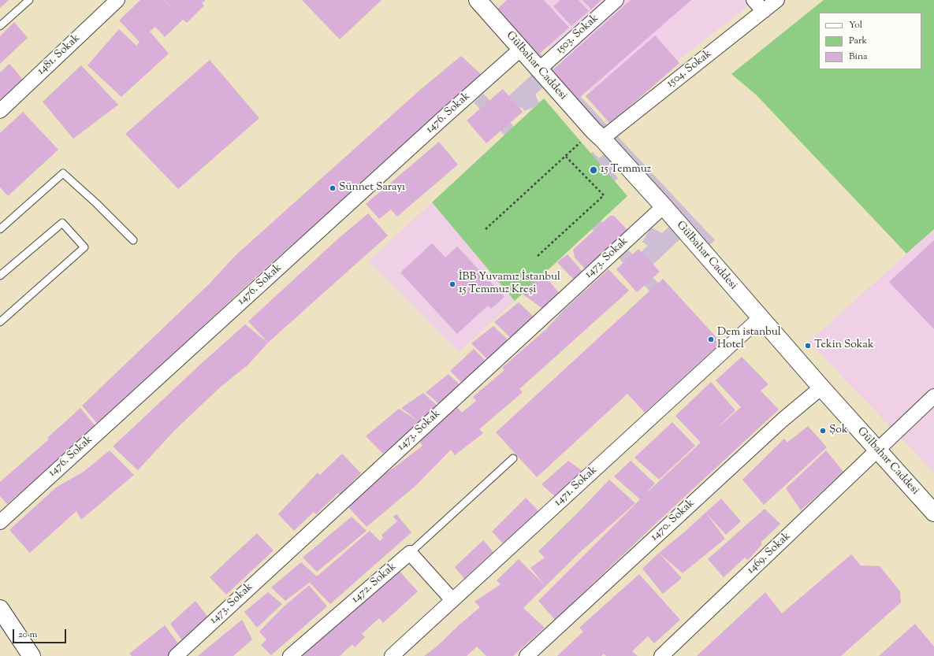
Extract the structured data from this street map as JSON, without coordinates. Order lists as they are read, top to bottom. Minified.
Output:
{"streets":{"main road":["Gülbahar Caddesi"],"street":["1503. Sokak","1481. Sokak","1504. Sokak","1476. Sokak","1473. Sokak","1471. Sokak","1470. Sokak","1469. Sokak","1472. Sokak"]},"crossings":[["1503. Sokak","Gülbahar Caddesi"],["Gülbahar Caddesi","1504. Sokak"],["Gülbahar Caddesi","1476. Sokak"],["Gülbahar Caddesi","1473. Sokak"],["Gülbahar Caddesi","1471. Sokak"],["Gülbahar Caddesi","1470. Sokak"],["Gülbahar Caddesi","1469. Sokak"]],"places":["15 Temmuz","Sünnet Sarayı","İBB Yuvamız İstanbul 15 Temmuz Kreşi","Dem istanbul Hotel","Tekin Sokak","Şok"],"legend":["Yol","Park","Bina"],"scale_bar":"20 m"}
